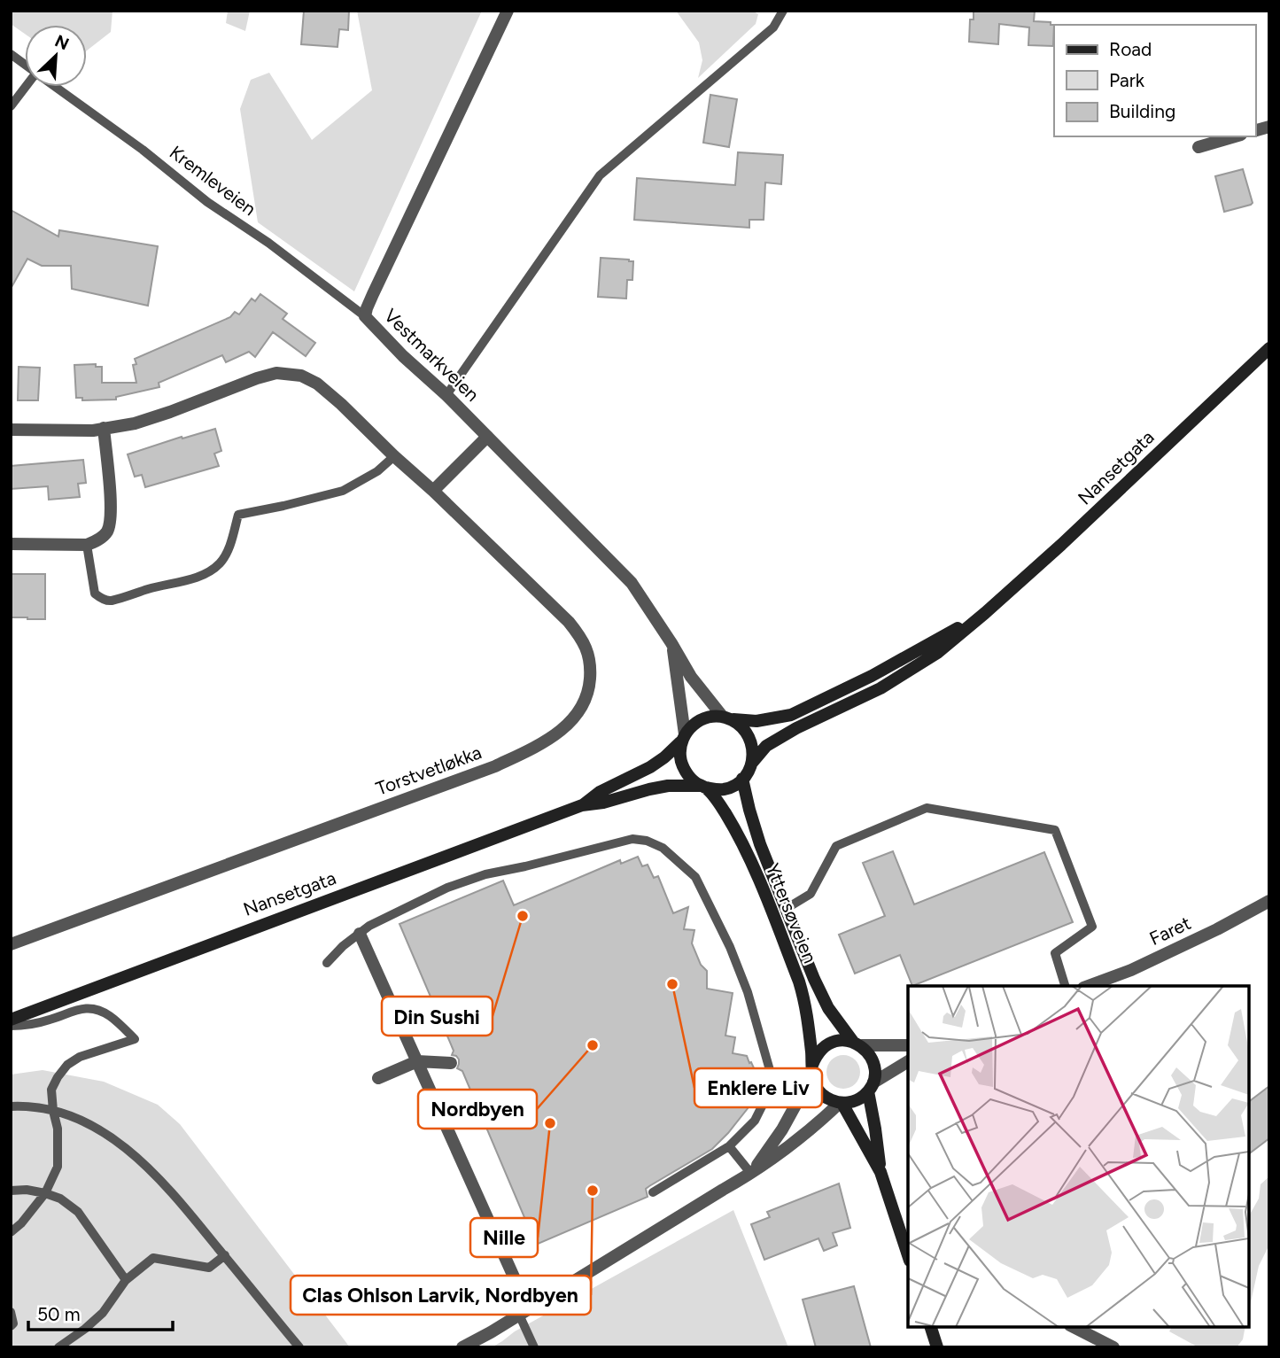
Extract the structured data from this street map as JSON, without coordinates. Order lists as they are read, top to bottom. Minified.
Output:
{"streets":{"main road":["Nansetgata","Yttersøveien"],"street":["Vestmarkveien","Torstvetløkka","Faret"],"lane":["Kremleveien"]},"crossings":[["Kremleveien","Vestmarkveien"],["Vestmarkveien","Nansetgata"],["Vestmarkveien","Yttersøveien"],["Nansetgata","Yttersøveien"]],"places":["Din Sushi","Enklere Liv","Nordbyen","Nille","Clas Ohlson Larvik, Nordbyen"],"legend":["Road","Park","Building"],"scale_bar":"50 m","north":"top right"}
